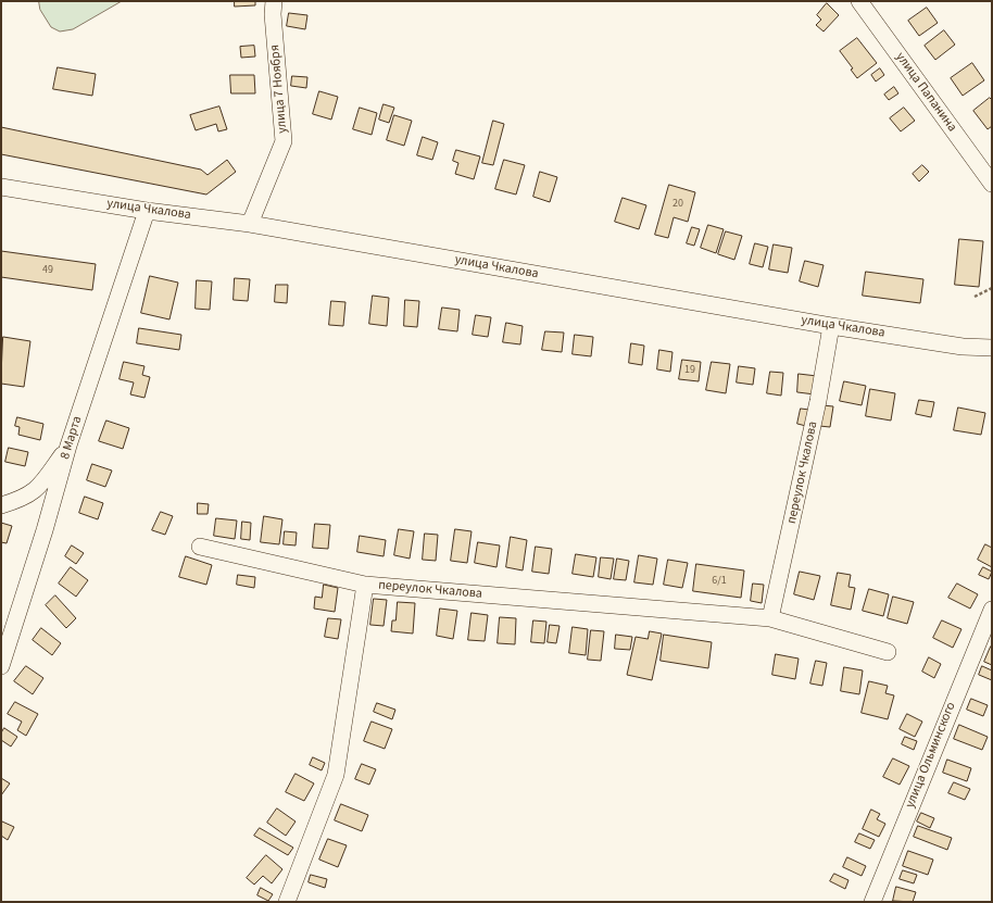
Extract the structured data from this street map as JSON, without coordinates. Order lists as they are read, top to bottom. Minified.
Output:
{"streets":{"street":["улица 7 Ноября","улица Папанина","улица Чкалова","8 Марта","переулок Чкалова","улица Ольминского"]},"crossings":[["улица 7 Ноября","улица Чкалова"],["улица Чкалова","8 Марта"],["улица Чкалова","переулок Чкалова"]],"house_numbers":["20","49","19","6/1"]}
